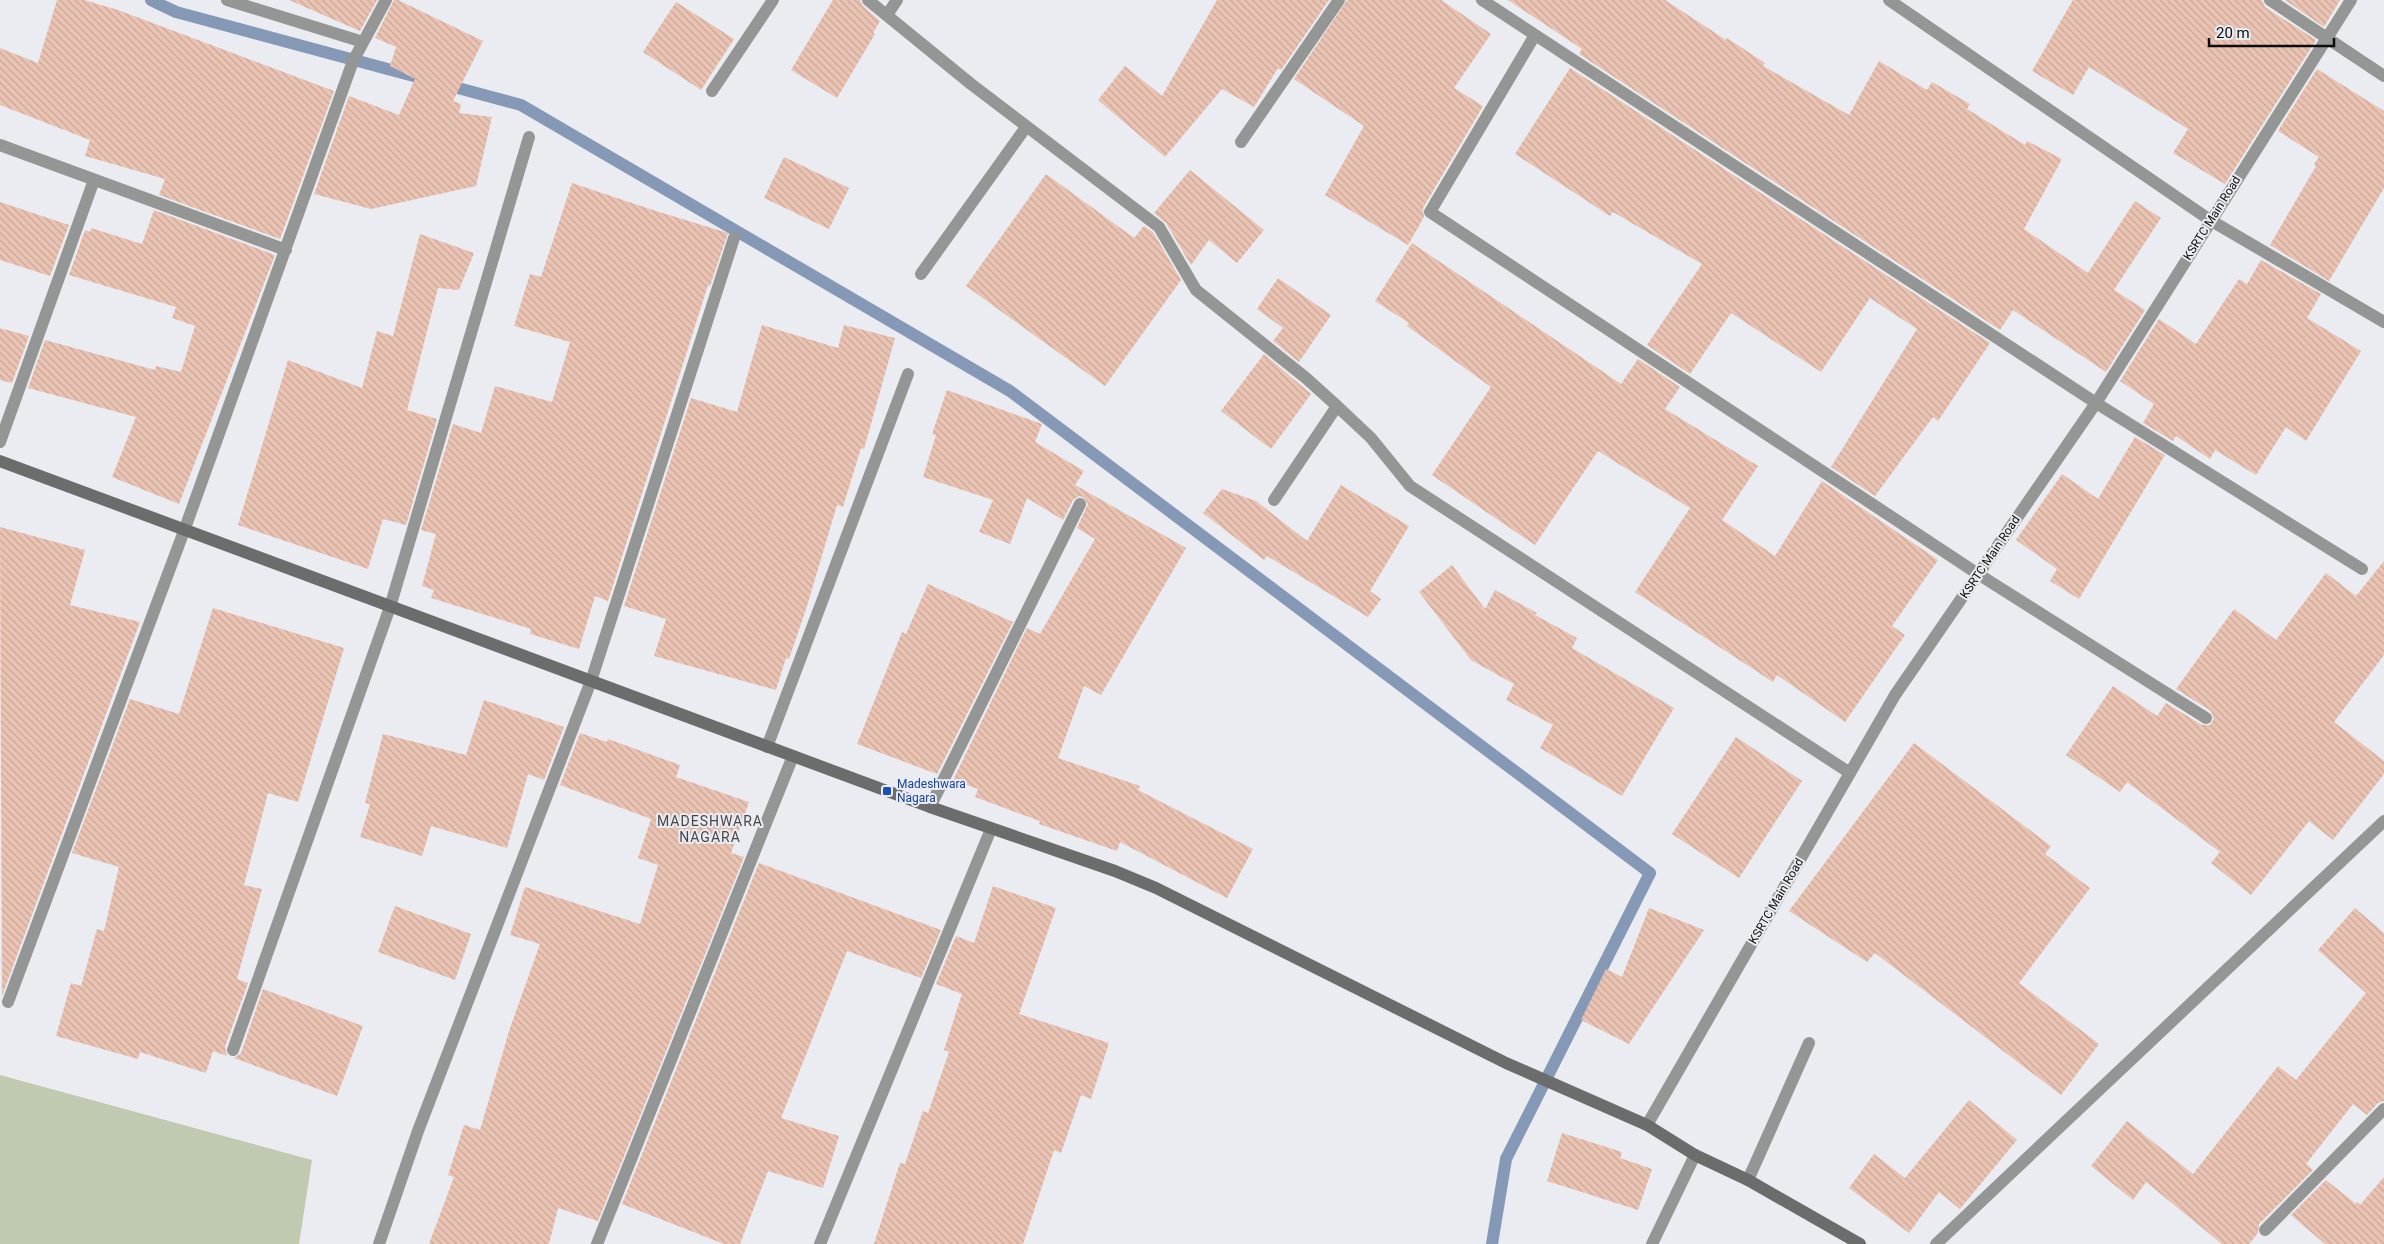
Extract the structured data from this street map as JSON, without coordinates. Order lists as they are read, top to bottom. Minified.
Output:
{"streets":{"street":["KSRTC Main Road"]},"districts":["MADESHWARA NAGARA"],"places":{"transit":["Madeshwara Nagara"]},"scale_bar":"20 m"}
